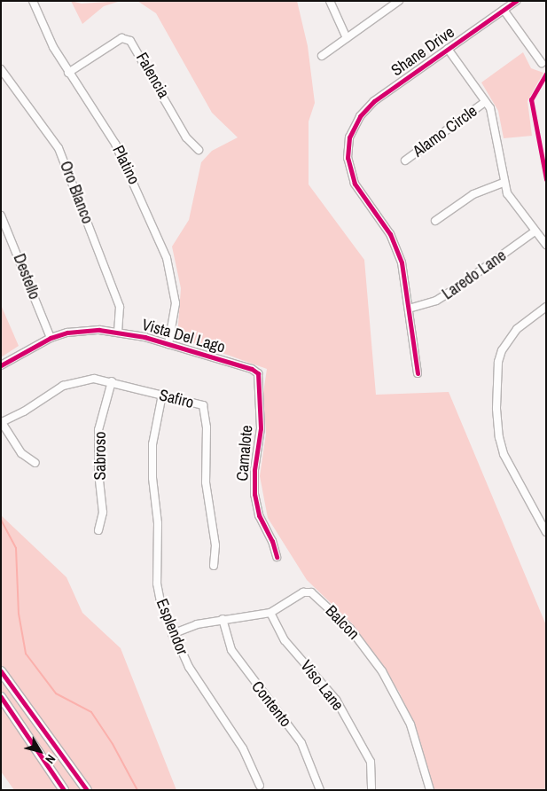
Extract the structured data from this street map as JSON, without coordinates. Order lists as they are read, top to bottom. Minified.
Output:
{"streets":{"street":["Shane Drive","Falencia","Alamo Circle","Platino","Oro Blanco","Laredo Lane","Destello","Vista Del Lago","Safiro","Camalote","Sabroso","Balcon","Esplendor","Viso Lane","Contento"]},"crossings":[["Shane Drive","Laredo Lane"],["Falencia","Platino"],["Platino","Vista Del Lago"],["Oro Blanco","Vista Del Lago"],["Destello","Vista Del Lago"],["Vista Del Lago","Camalote"],["Safiro","Sabroso"],["Safiro","Esplendor"],["Balcon","Esplendor"],["Balcon","Viso Lane"],["Balcon","Contento"]],"north":"bottom right"}
